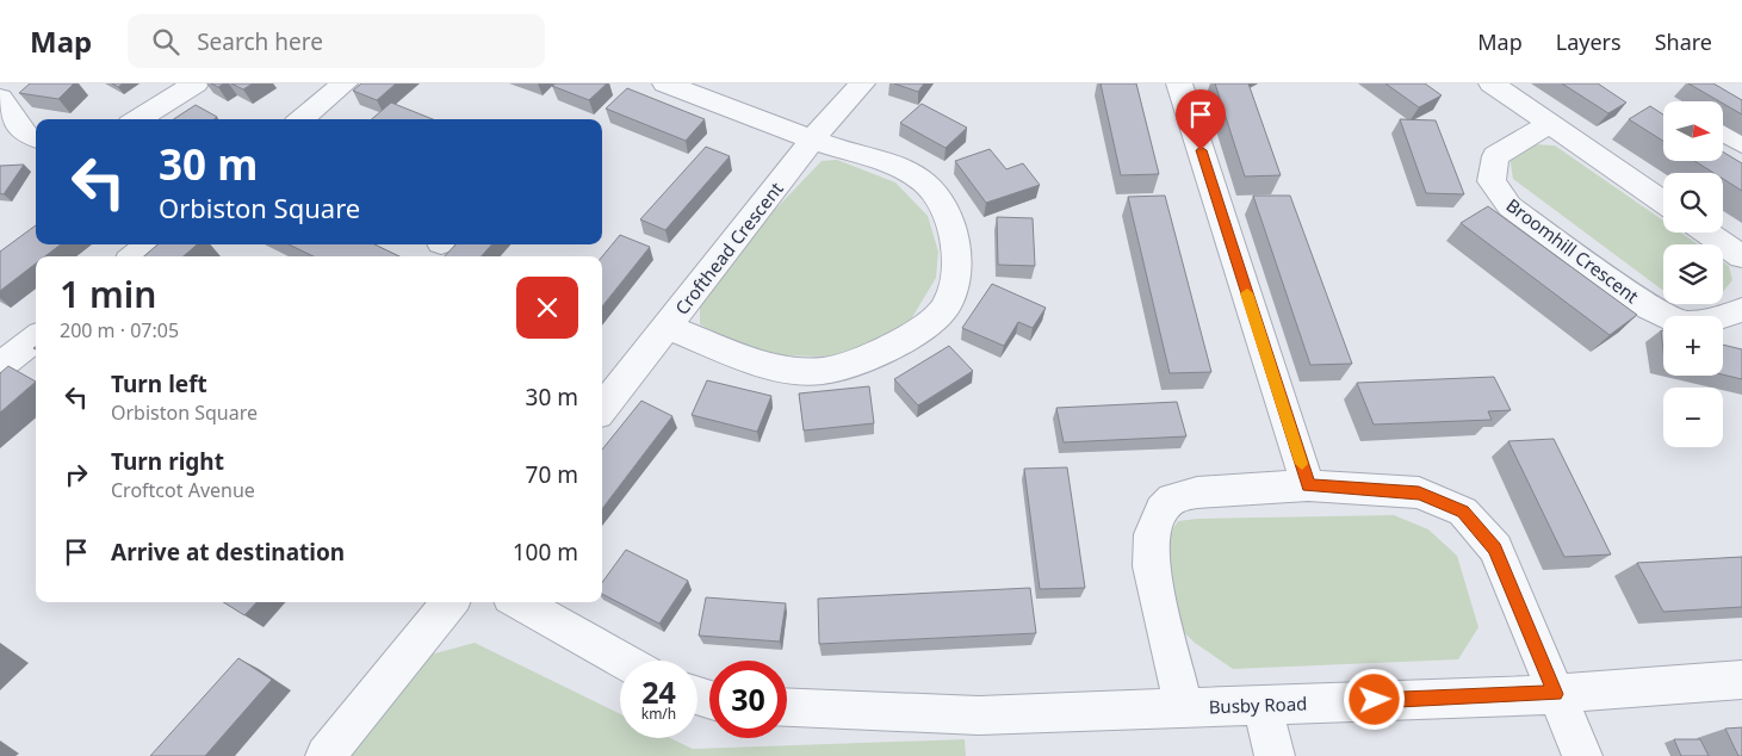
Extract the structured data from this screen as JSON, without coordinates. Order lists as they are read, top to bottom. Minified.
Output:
{"streets":{"street":["Crofthead Crescent","Broomhill Crescent","Busby Road"]},"north":"right","page":{"header":"Map","search":"Search here","nav":["Map","Layers","Share"],"map_buttons":["+","−"],"turn":["30 m","Orbiston Square"],"heading":["1 min","200 m · 07:05"],"list":[{"name":"Turn left","note":"Orbiston Square","value":"30 m"},{"name":"Turn right","note":"Croftcot Avenue","value":"70 m"},{"name":"Arrive at destination","value":"100 m"}],"speed":"24 km/h","limit":"30"}}
